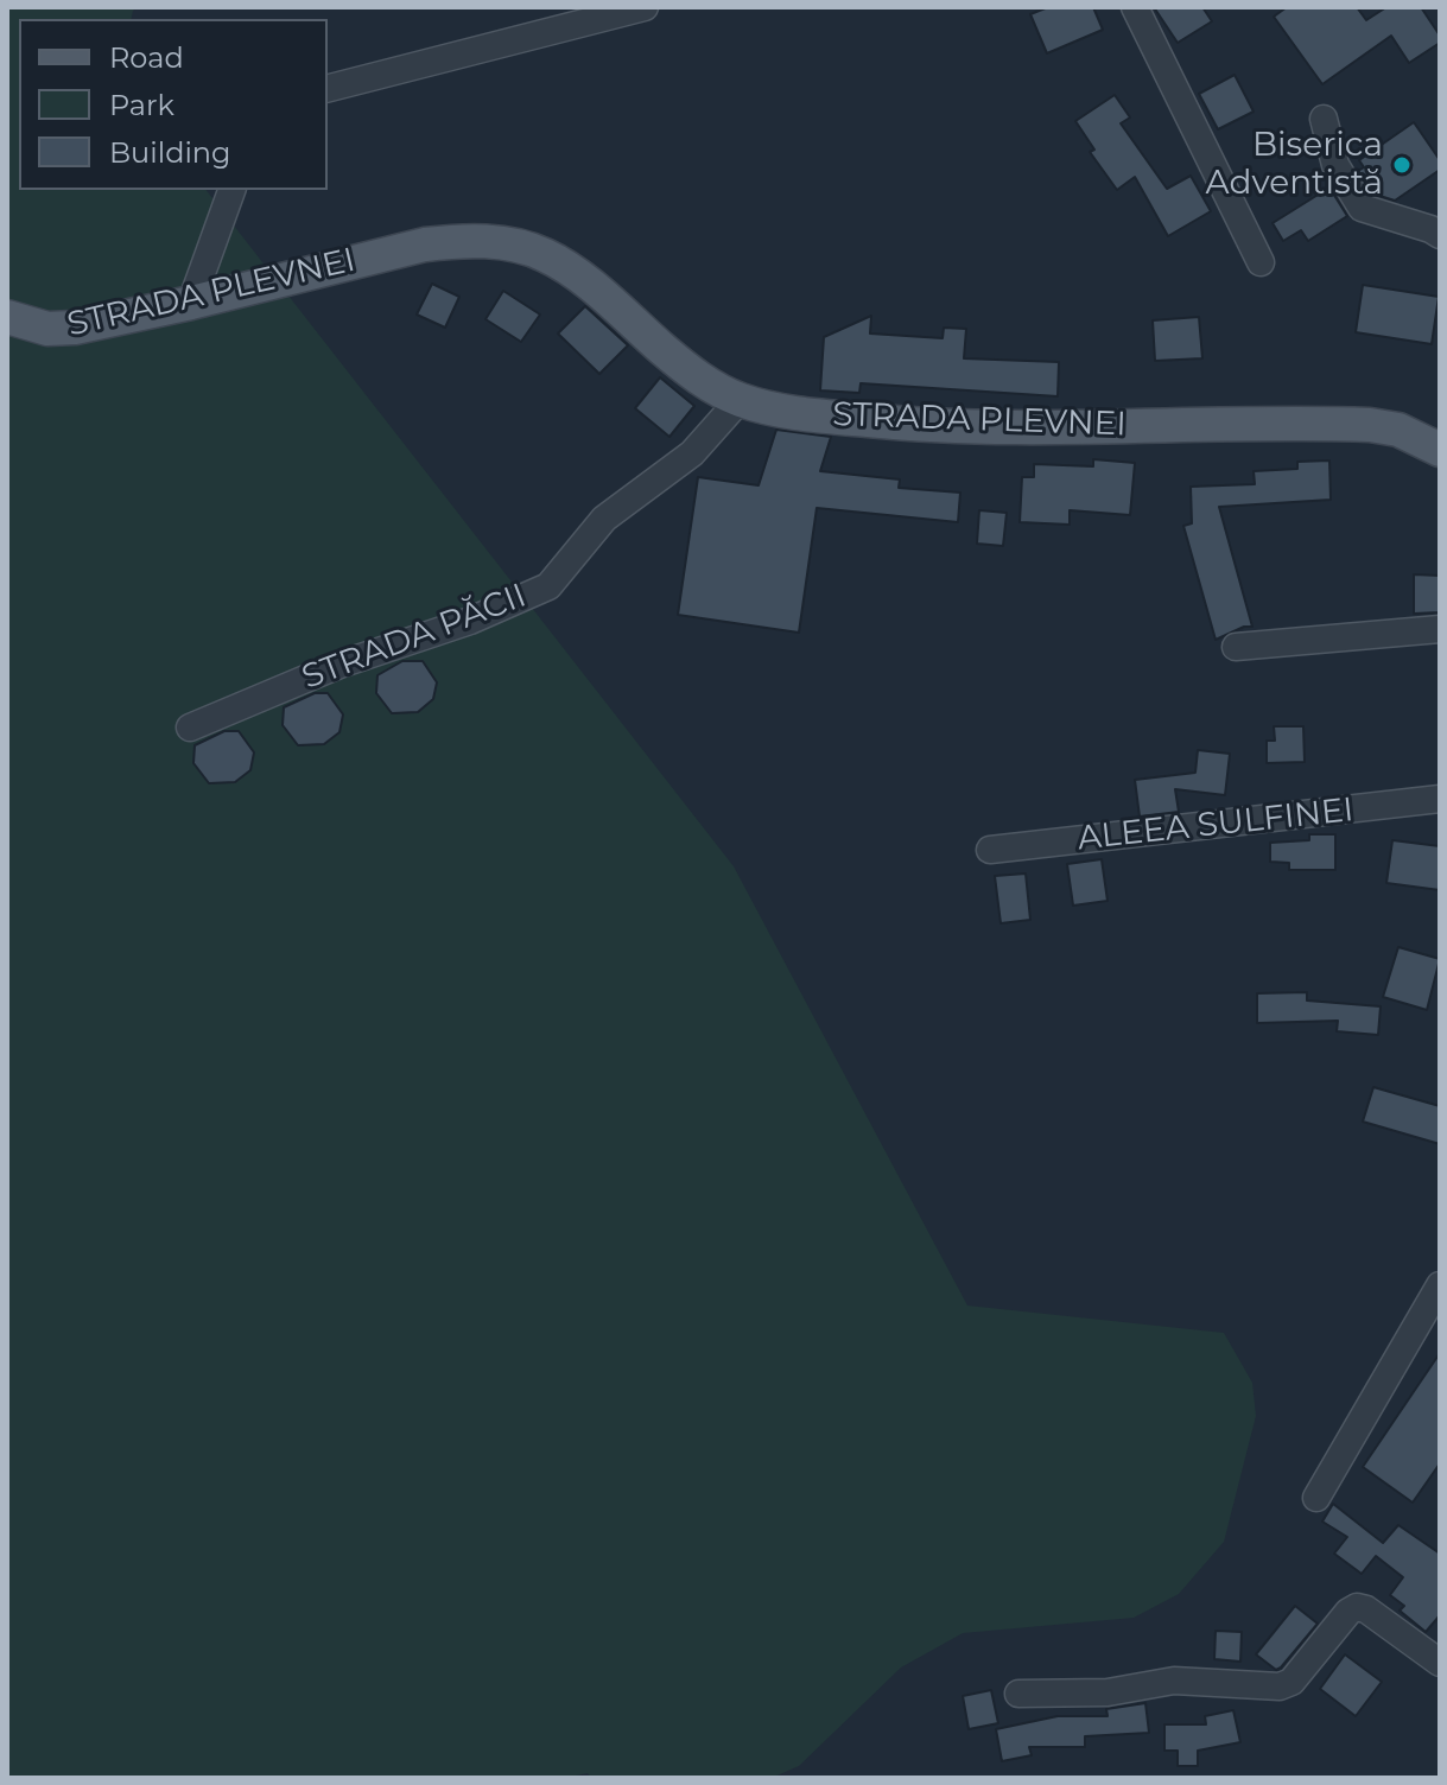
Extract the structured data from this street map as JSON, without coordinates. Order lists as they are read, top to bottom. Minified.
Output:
{"streets":{"main road":["STRADA PLEVNEI"],"street":["STRADA PĂCII","ALEEA SULFINEI"]},"crossings":[["STRADA PLEVNEI","STRADA PĂCII"]],"places":["Biserica Adventistă"],"legend":["Road","Park","Building"]}
